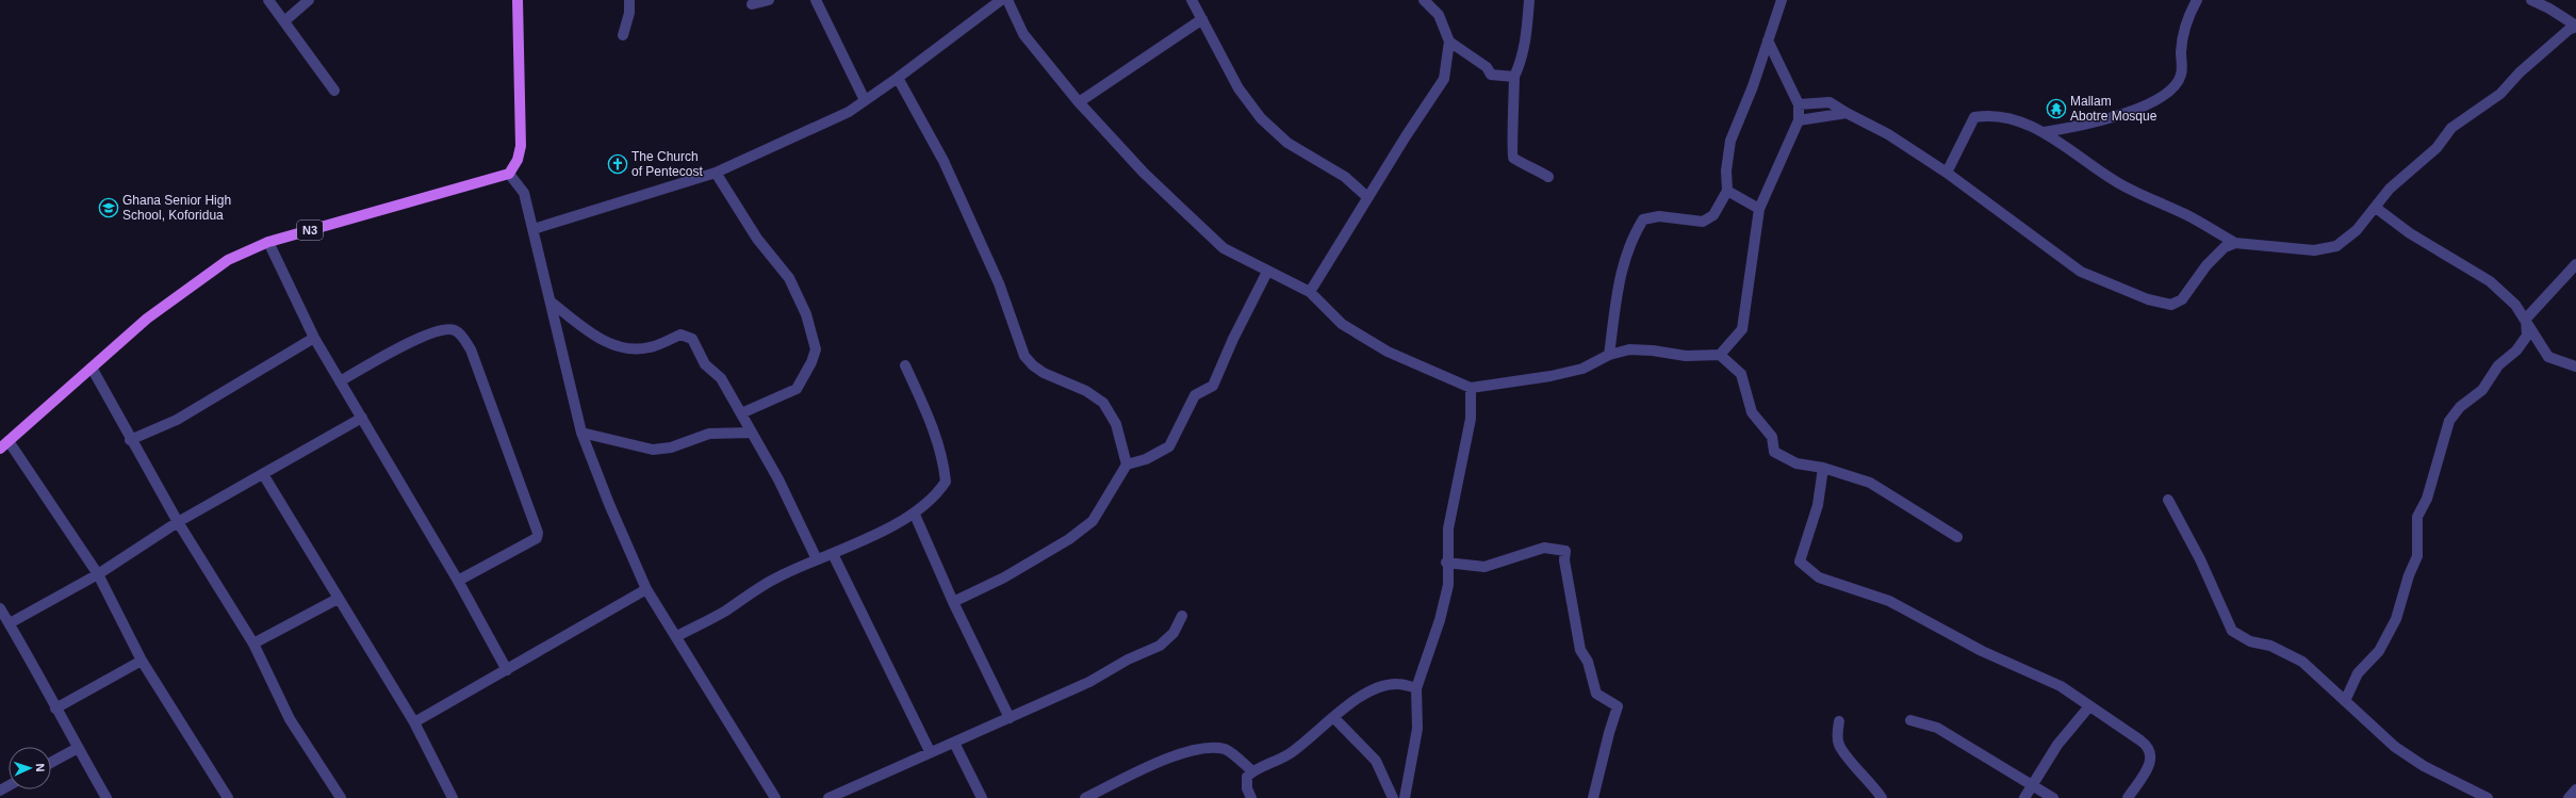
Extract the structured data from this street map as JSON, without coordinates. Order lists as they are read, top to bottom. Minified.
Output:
{"streets":{"main road":["N3"]},"places":{"temple":["Mallam Abotre Mosque"],"church":["The Church of Pentecost"],"school or university":["Ghana Senior High School, Koforidua"]},"north":"right"}
